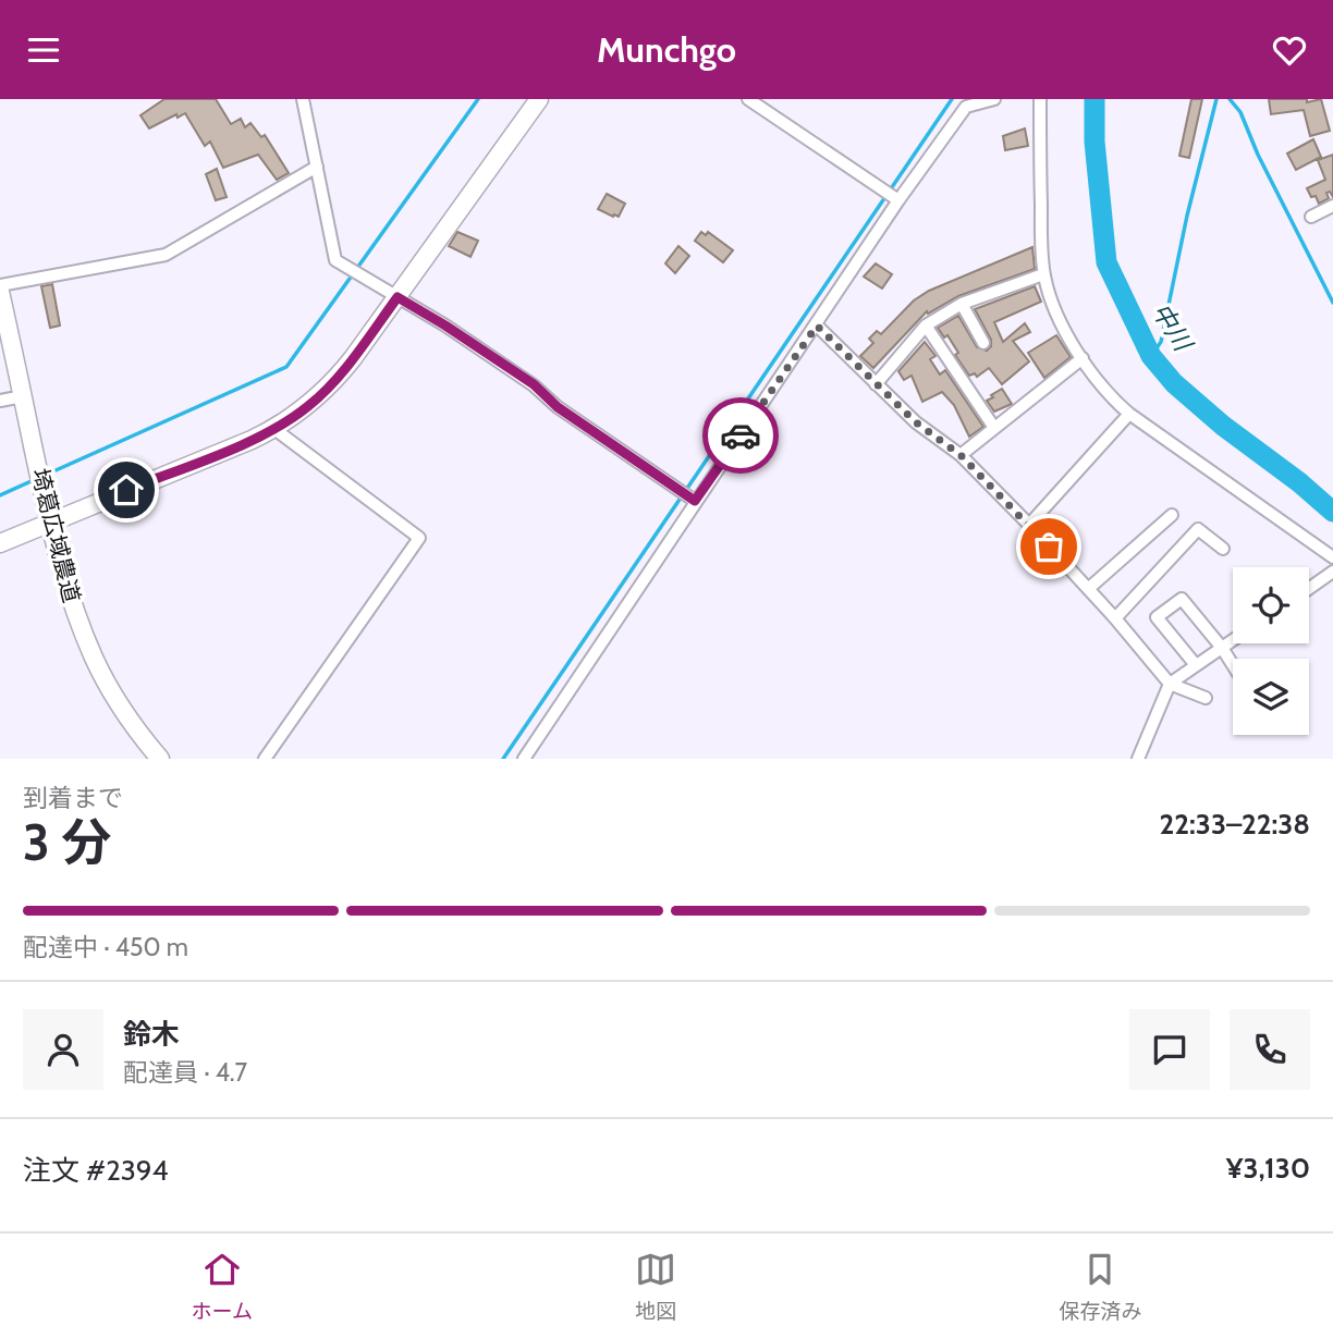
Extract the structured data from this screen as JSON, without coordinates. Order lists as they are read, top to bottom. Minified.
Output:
{"streets":{"main road":["埼葛広域農道"]},"water":["中川"],"page":{"header":"Munchgo","heading":["3 分","到着まで","22:33–22:38"],"panel":["鈴木","配達員 · 4.7","注文 #2394","¥3,130"],"bar":"配達中 · 450 m","tabs":["ホーム","地図","保存済み"]}}
